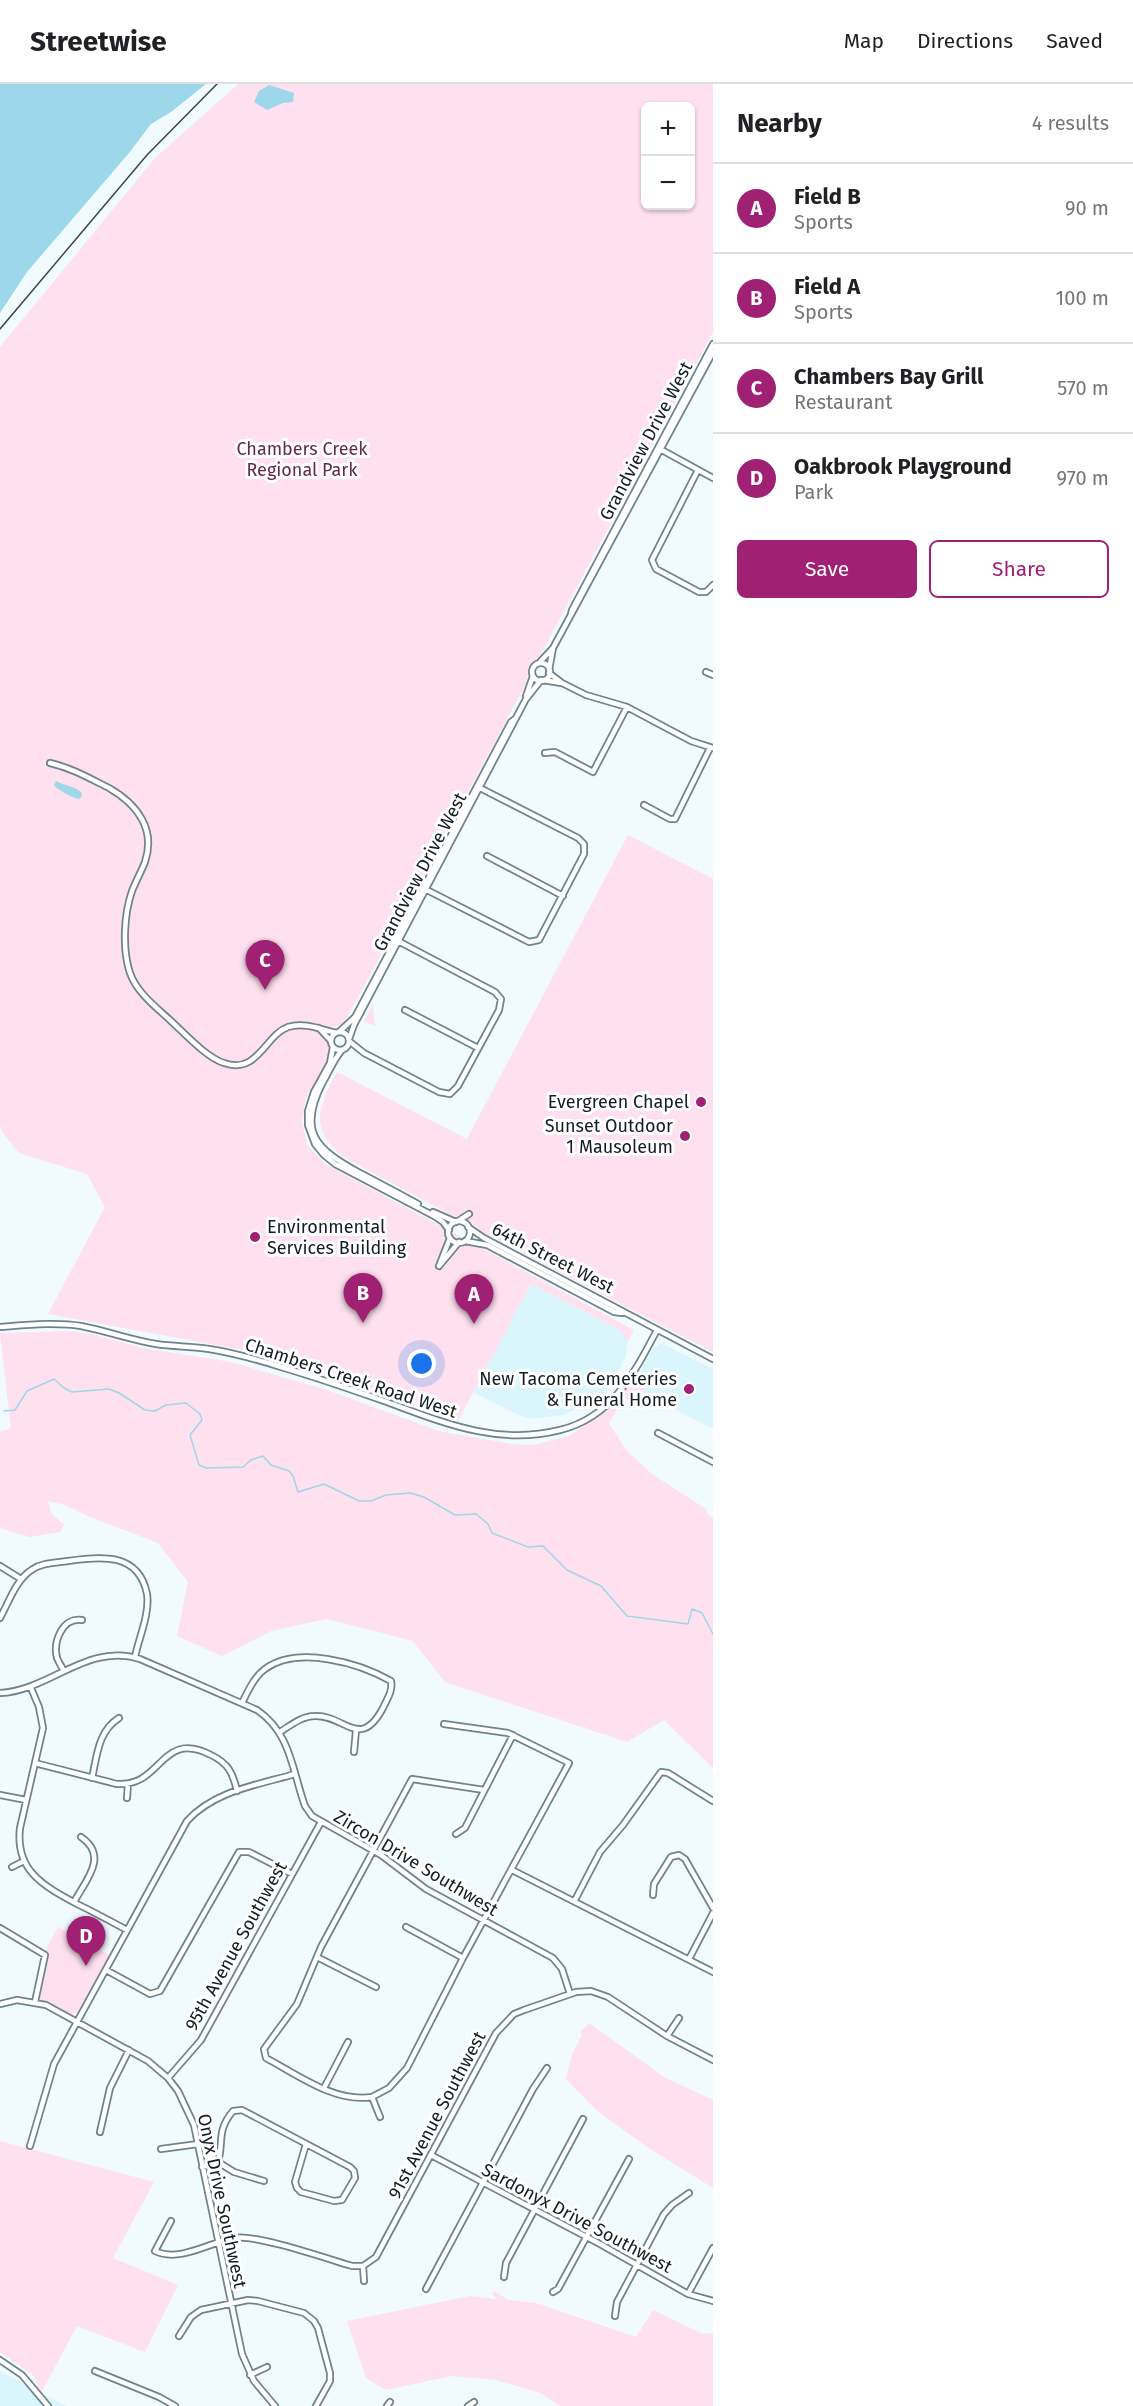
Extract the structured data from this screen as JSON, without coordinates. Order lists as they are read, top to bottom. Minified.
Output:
{"streets":{"street":["Grandview Drive West","64th Street West","Chambers Creek Road West","Zircon Drive Southwest","95th Avenue Southwest","91st Avenue Southwest","Onyx Drive Southwest","Sardonyx Drive Southwest"]},"crossings":[["64th Street West","Chambers Creek Road West"],["Zircon Drive Southwest","95th Avenue Southwest"],["Zircon Drive Southwest","91st Avenue Southwest"],["95th Avenue Southwest","Onyx Drive Southwest"],["91st Avenue Southwest","Sardonyx Drive Southwest"]],"parks":["Chambers Creek Regional Park"],"places":["Evergreen Chapel","Sunset Outdoor 1 Mausoleum","Environmental Services Building","New Tacoma Cemeteries & Funeral Home"],"page":{"header":"Streetwise","nav":["Map","Directions","Saved"],"heading":["Nearby","4 results"],"map_buttons":["+","−"],"list":[{"mark":"A","name":"Field B","note":"Sports","value":"90 m"},{"mark":"B","name":"Field A","note":"Sports","value":"100 m"},{"mark":"C","name":"Chambers Bay Grill","note":"Restaurant","value":"570 m"},{"mark":"D","name":"Oakbrook Playground","note":"Park","value":"970 m"}],"buttons":["Save","Share"],"pins":["C","B","A","D"]}}
